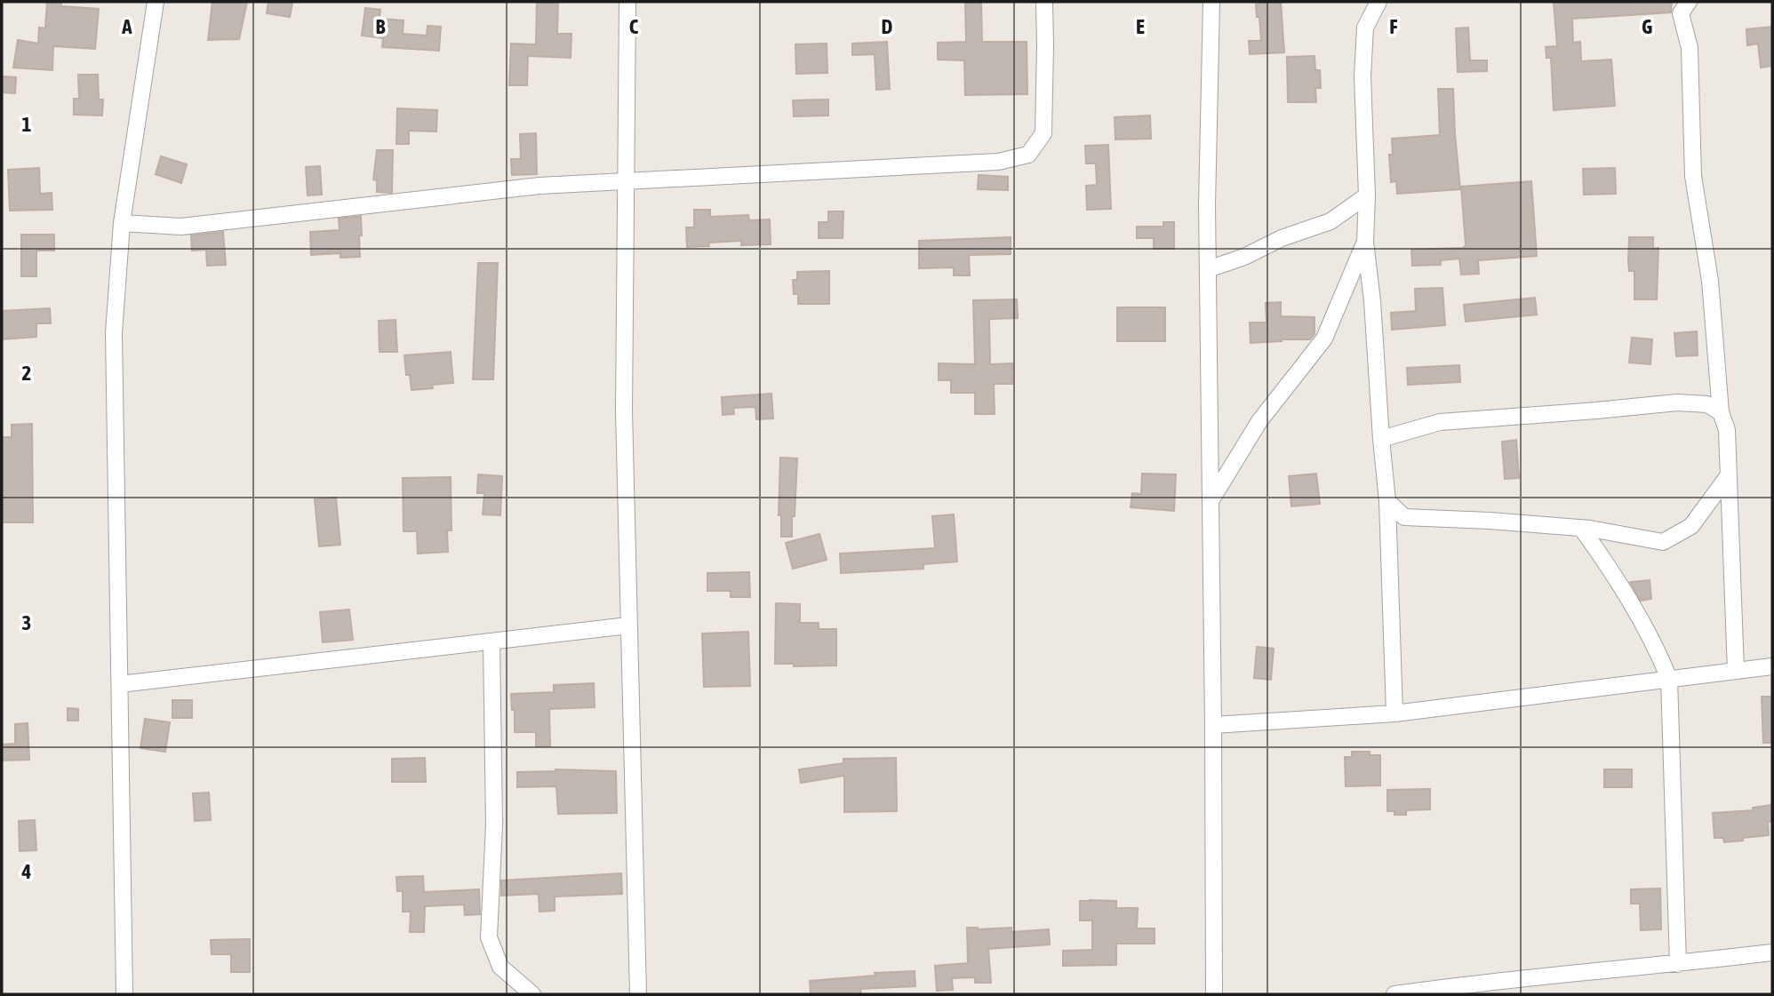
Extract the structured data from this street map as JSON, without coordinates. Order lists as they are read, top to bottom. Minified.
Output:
{"grid":{"columns":["A","B","C","D","E","F","G"],"rows":["1","2","3","4"]}}
